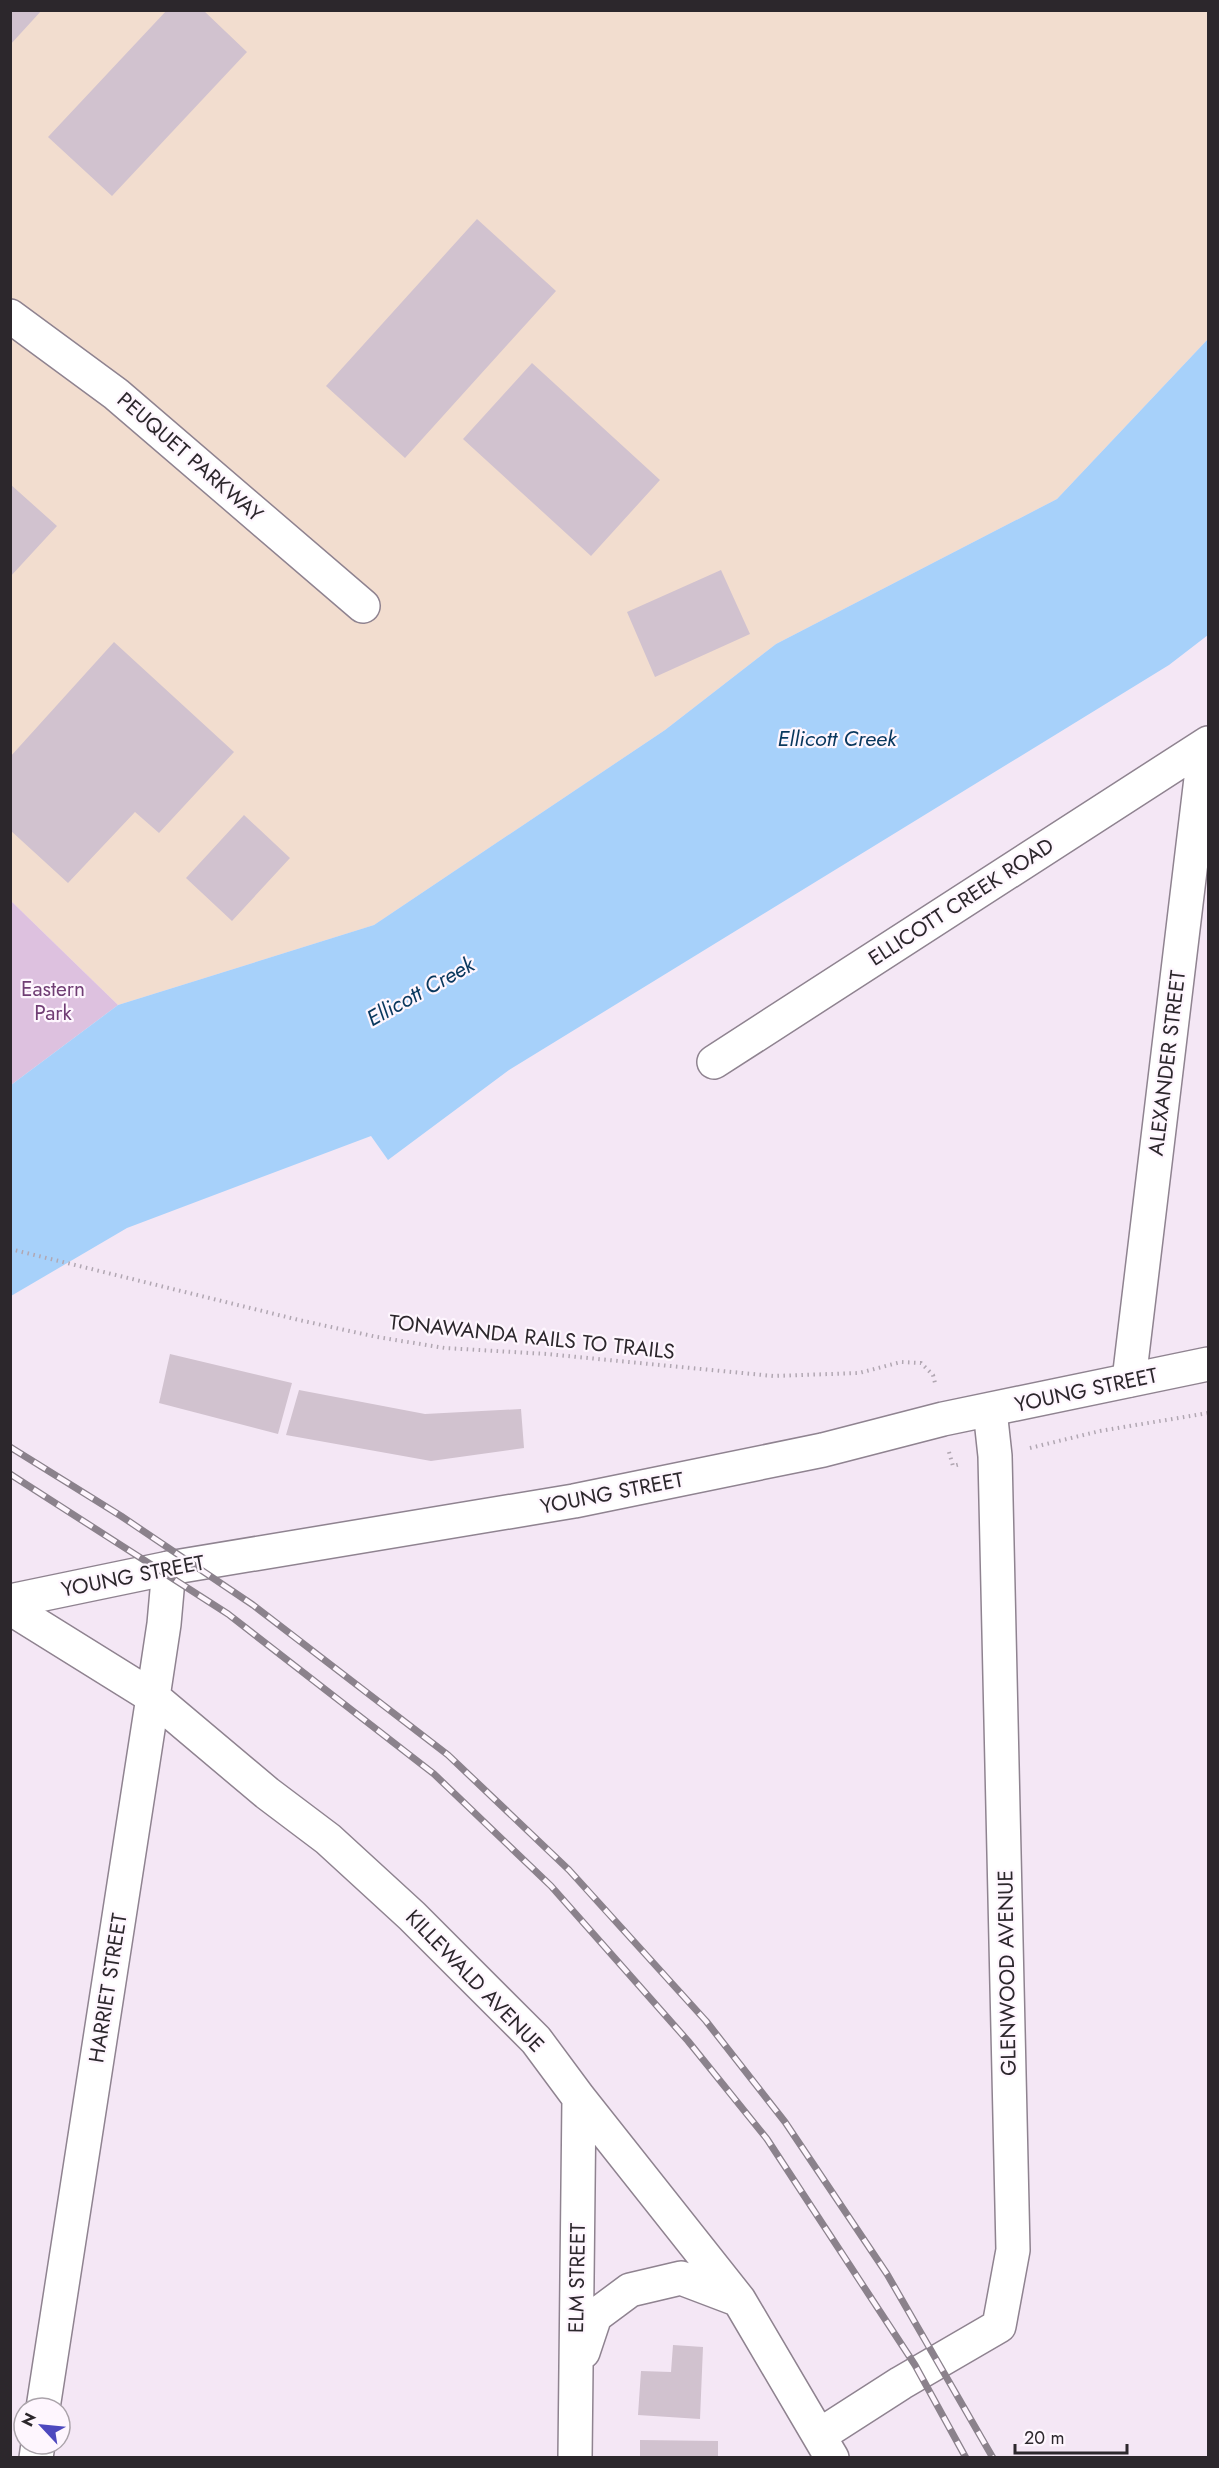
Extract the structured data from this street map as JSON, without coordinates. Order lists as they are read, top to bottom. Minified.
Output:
{"streets":{"street":["PEUQUET PARKWAY","ELLICOTT CREEK ROAD","ALEXANDER STREET","YOUNG STREET","GLENWOOD AVENUE","KILLEWALD AVENUE","HARRIET STREET","ELM STREET"],"path":["TONAWANDA RAILS TO TRAILS"]},"crossings":[["ELLICOTT CREEK ROAD","ALEXANDER STREET"],["ALEXANDER STREET","YOUNG STREET"],["YOUNG STREET","GLENWOOD AVENUE"],["YOUNG STREET","HARRIET STREET"],["GLENWOOD AVENUE","KILLEWALD AVENUE"],["KILLEWALD AVENUE","HARRIET STREET"],["KILLEWALD AVENUE","ELM STREET"]],"water":["Ellicott Creek"],"parks":["Eastern Park"],"scale_bar":"20 m","north":"top left"}
